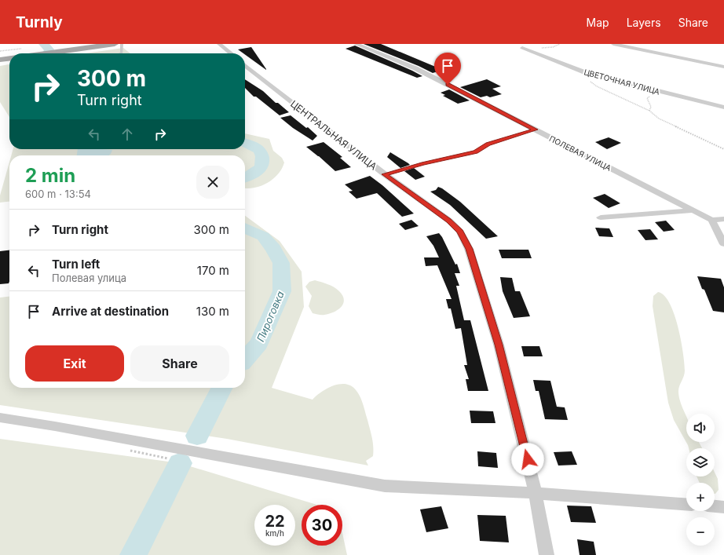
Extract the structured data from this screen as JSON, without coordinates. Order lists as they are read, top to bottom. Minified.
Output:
{"streets":{"street":["ЦВЕТОЧНАЯ УЛИЦА","ЦЕНТРАЛЬНАЯ УЛИЦА","ПОЛЕВАЯ УЛИЦА"]},"water":["Пироговка"],"page":{"header":"Turnly","nav":["Map","Layers","Share"],"turn":["300 m","Turn right"],"heading":["2 min","600 m · 13:54"],"list":[{"name":"Turn right","value":"300 m"},{"name":"Turn left","note":"Полевая улица","value":"170 m"},{"name":"Arrive at destination","value":"130 m"}],"buttons":["Exit","Share"],"map_buttons":["+","−"],"speed":"22 km/h","limit":"30"}}
